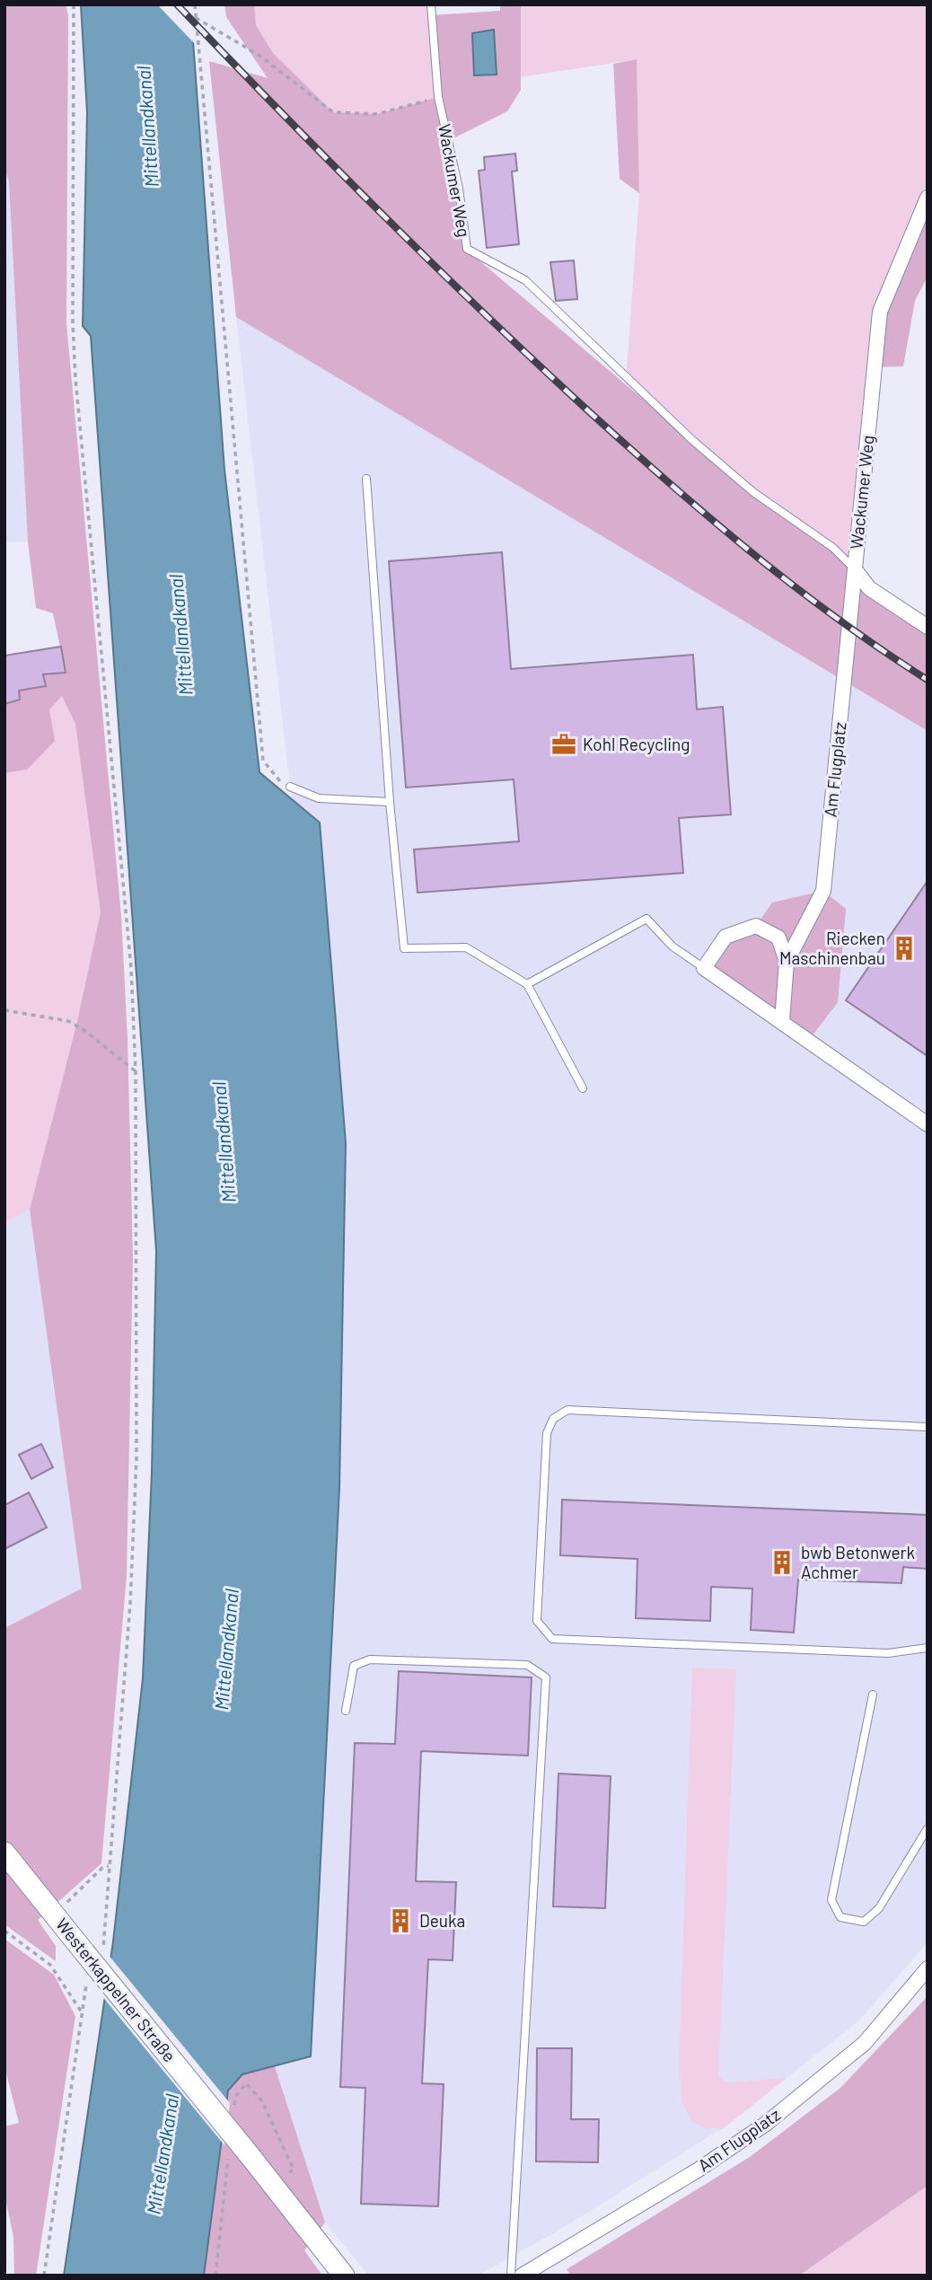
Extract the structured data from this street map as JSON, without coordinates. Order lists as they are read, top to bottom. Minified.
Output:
{"streets":{"main road":["Westerkappelner Straße"],"street":["Wackumer Weg","Am Flugplatz"]},"crossings":[["Wackumer Weg","Am Flugplatz"]],"water":["Mittellandkanal"],"places":{"office":["Kohl Recycling"],"building":["Riecken Maschinenbau","bwb Betonwerk Achmer","Deuka"]}}
